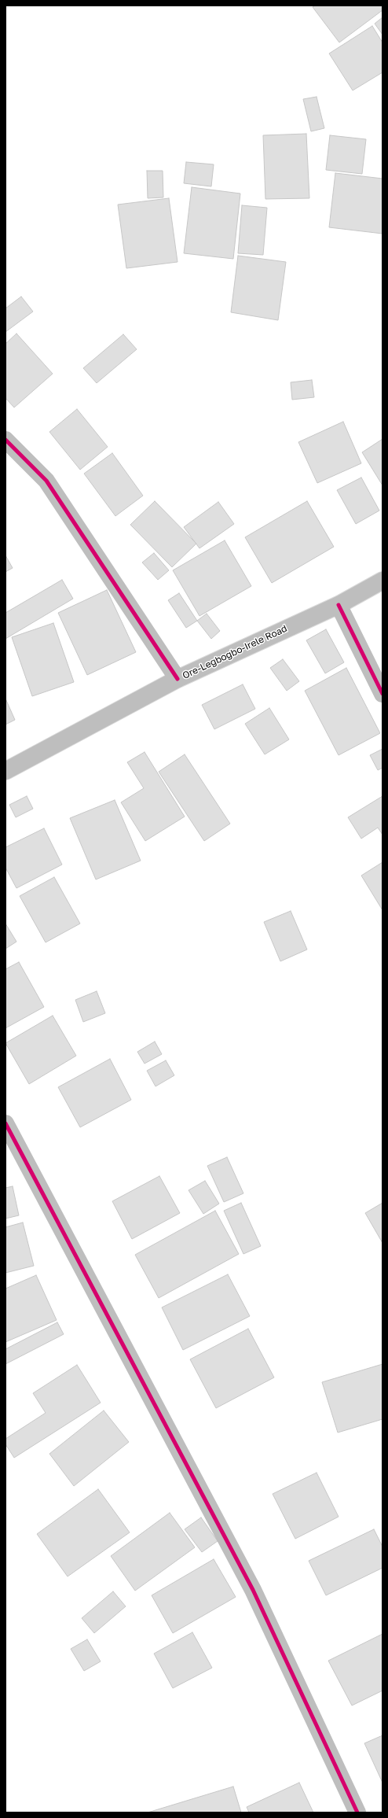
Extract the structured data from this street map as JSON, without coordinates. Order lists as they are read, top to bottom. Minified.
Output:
{"streets":{"street":["Ore-Legbogbo-Irele Road"]}}
